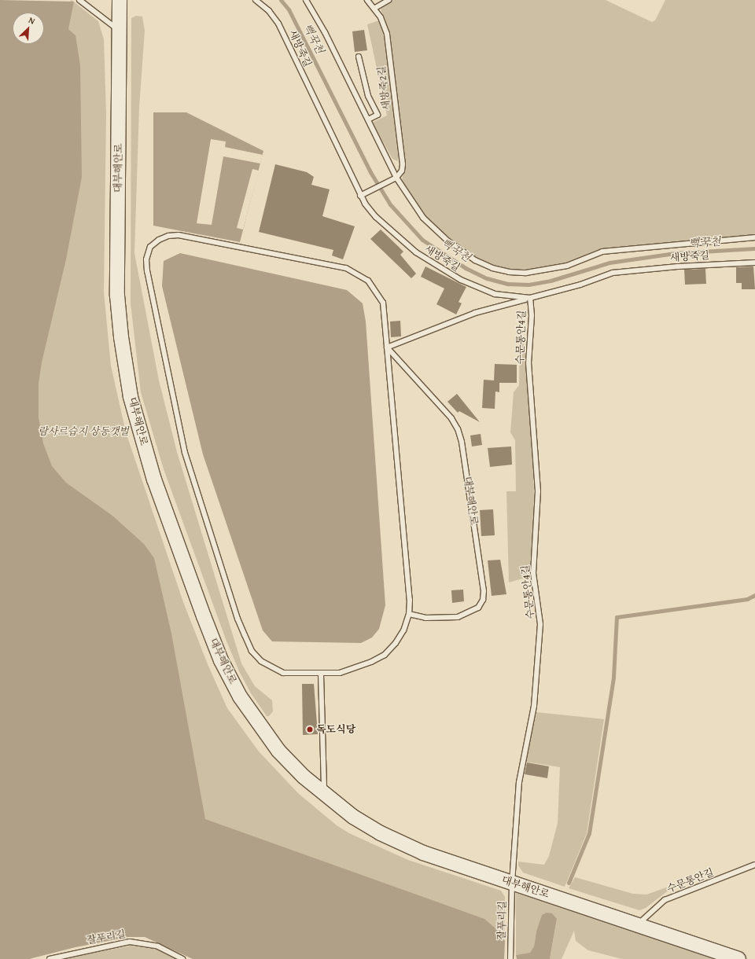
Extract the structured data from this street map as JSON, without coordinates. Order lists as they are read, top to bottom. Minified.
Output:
{"streets":{"street":["대부해안로"],"lane":["새방죽길","새방죽2길","수문통안4길","수문통안길","잘푸리길"]},"crossings":[["새방죽길","새방죽2길"],["새방죽길","수문통안4길"],["대부해안로","수문통안4길"],["대부해안로","수문통안길"],["대부해안로","잘푸리길"],["수문통안4길","잘푸리길"]],"water":["뻑꾹천"],"parks":["람사르습지 상동갯벌"],"places":["독도식당"],"north":"top right"}
